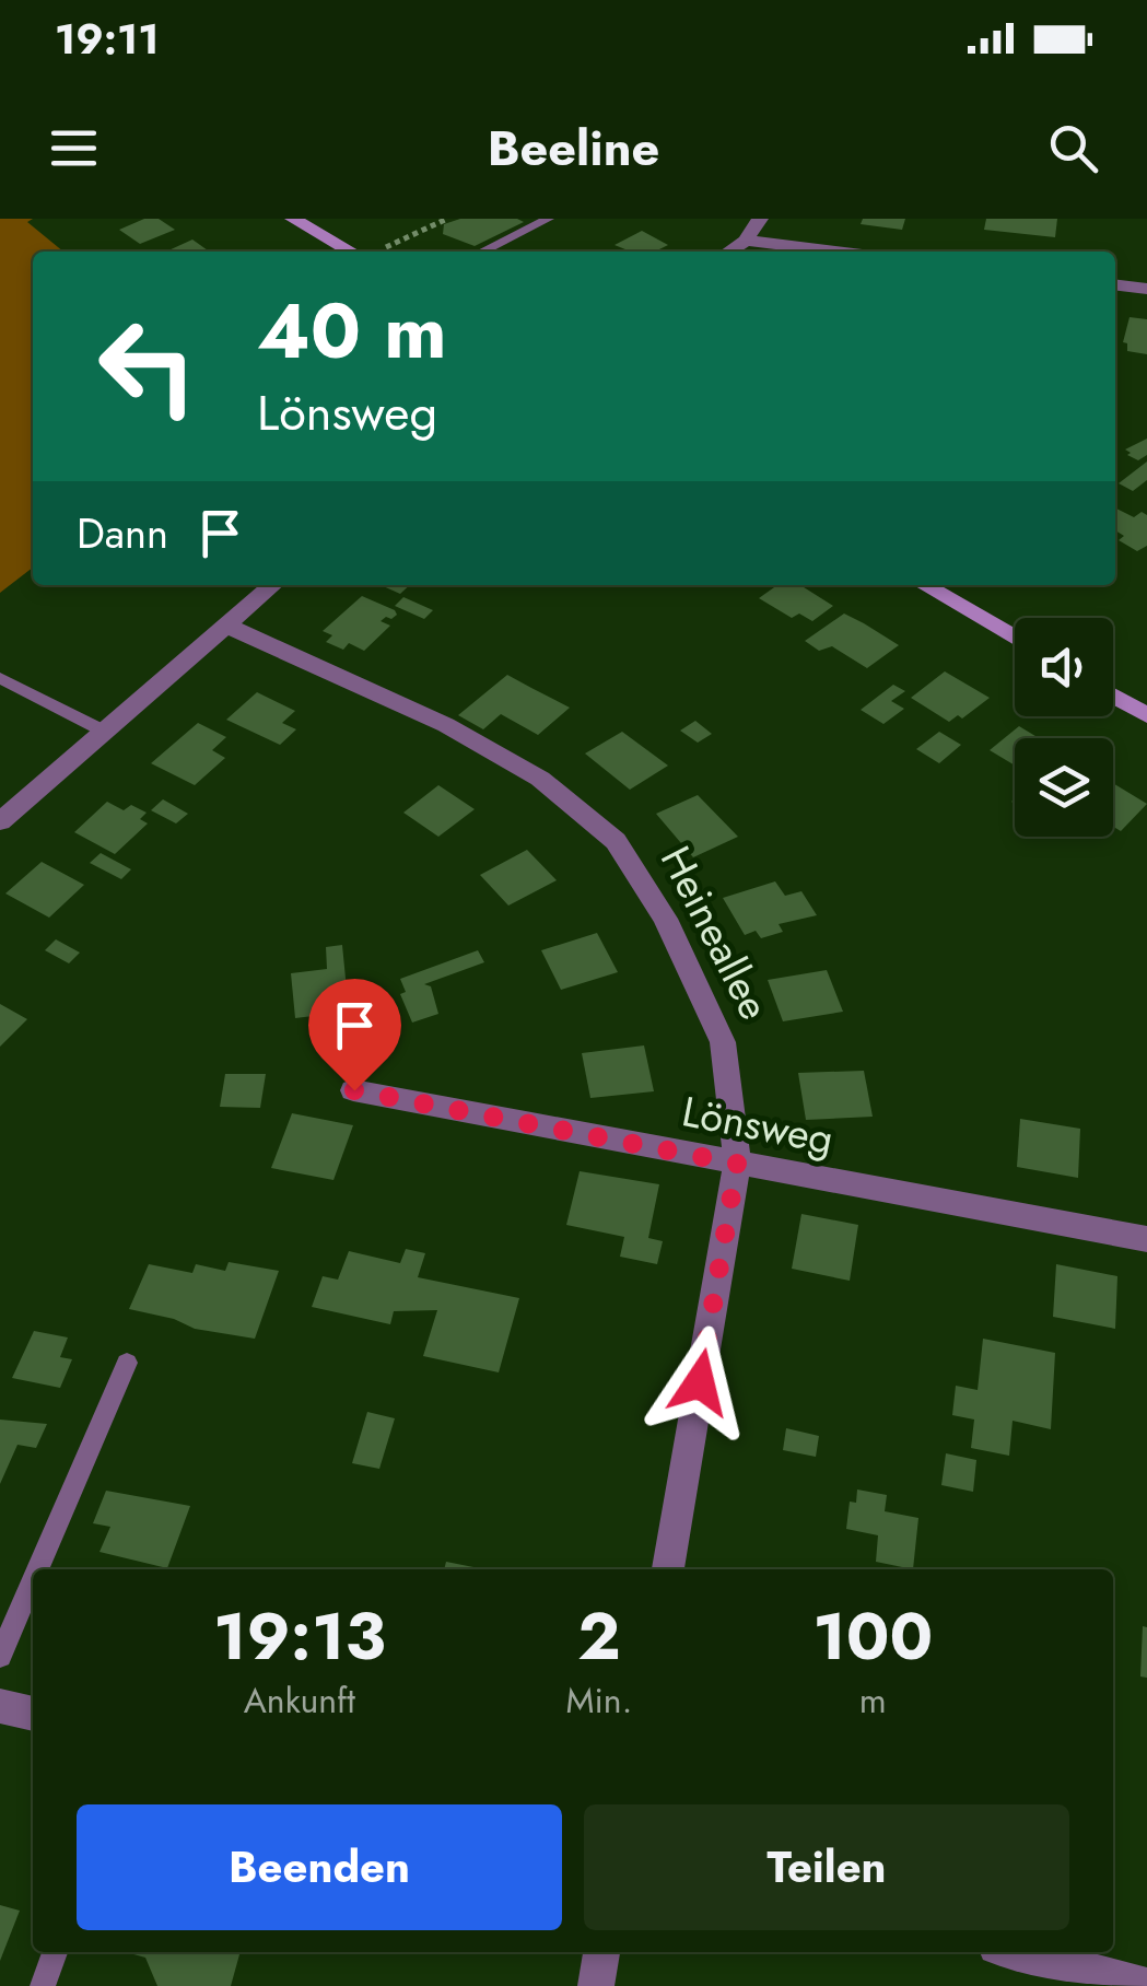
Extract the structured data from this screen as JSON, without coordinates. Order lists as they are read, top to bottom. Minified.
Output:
{"streets":{"street":["Heineallee","Lönsweg"]},"crossings":[["Heineallee","Lönsweg"]],"page":{"status":"19:11","header":"Beeline","turn":["40 m","Lönsweg"],"then":"Dann","eta":["19:13","Ankunft","2","Min.","100","m"],"buttons":["Beenden","Teilen"]}}
